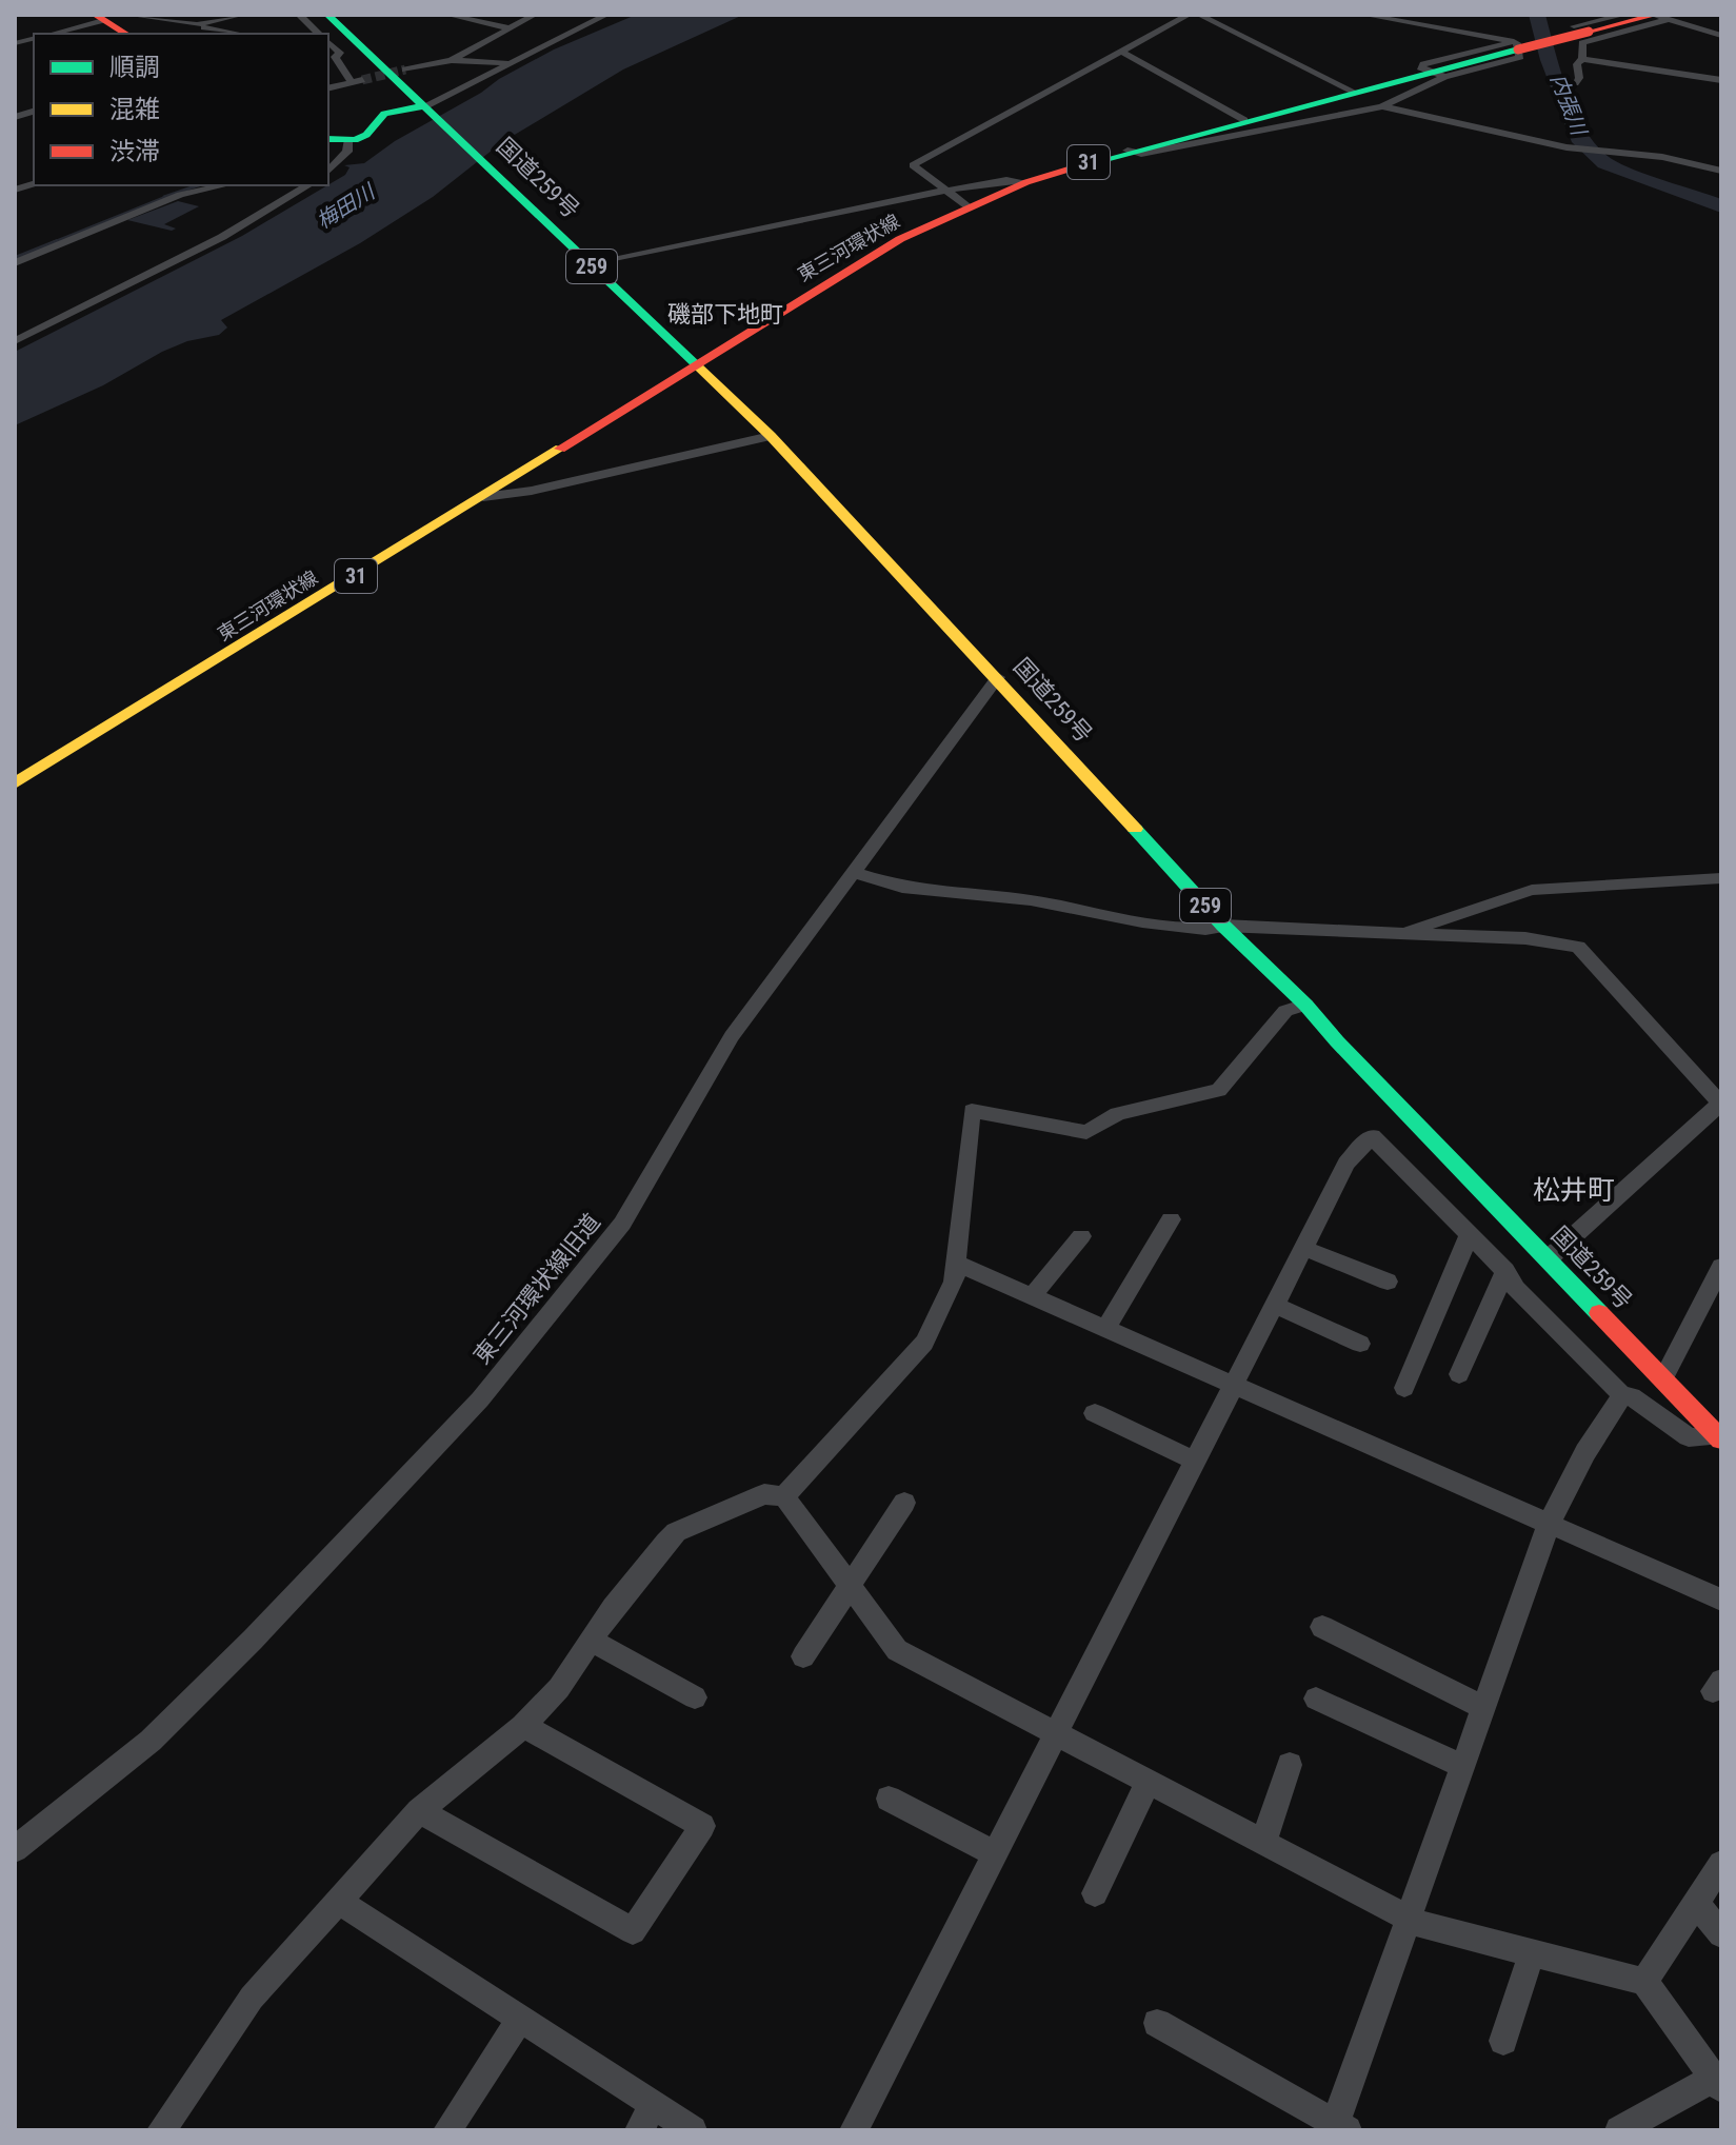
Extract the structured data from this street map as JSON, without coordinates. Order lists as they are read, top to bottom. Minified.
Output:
{"streets":{"main road":["31","国道259号","東三河環状線","259"],"street":["東三河環状線旧道"]},"crossings":[["国道259号","東三河環状線"],["国道259号","東三河環状線旧道"]],"districts":["磯部下地町","松井町"],"water":["内張川","梅田川"],"legend":["順調","混雑","渋滞"]}
